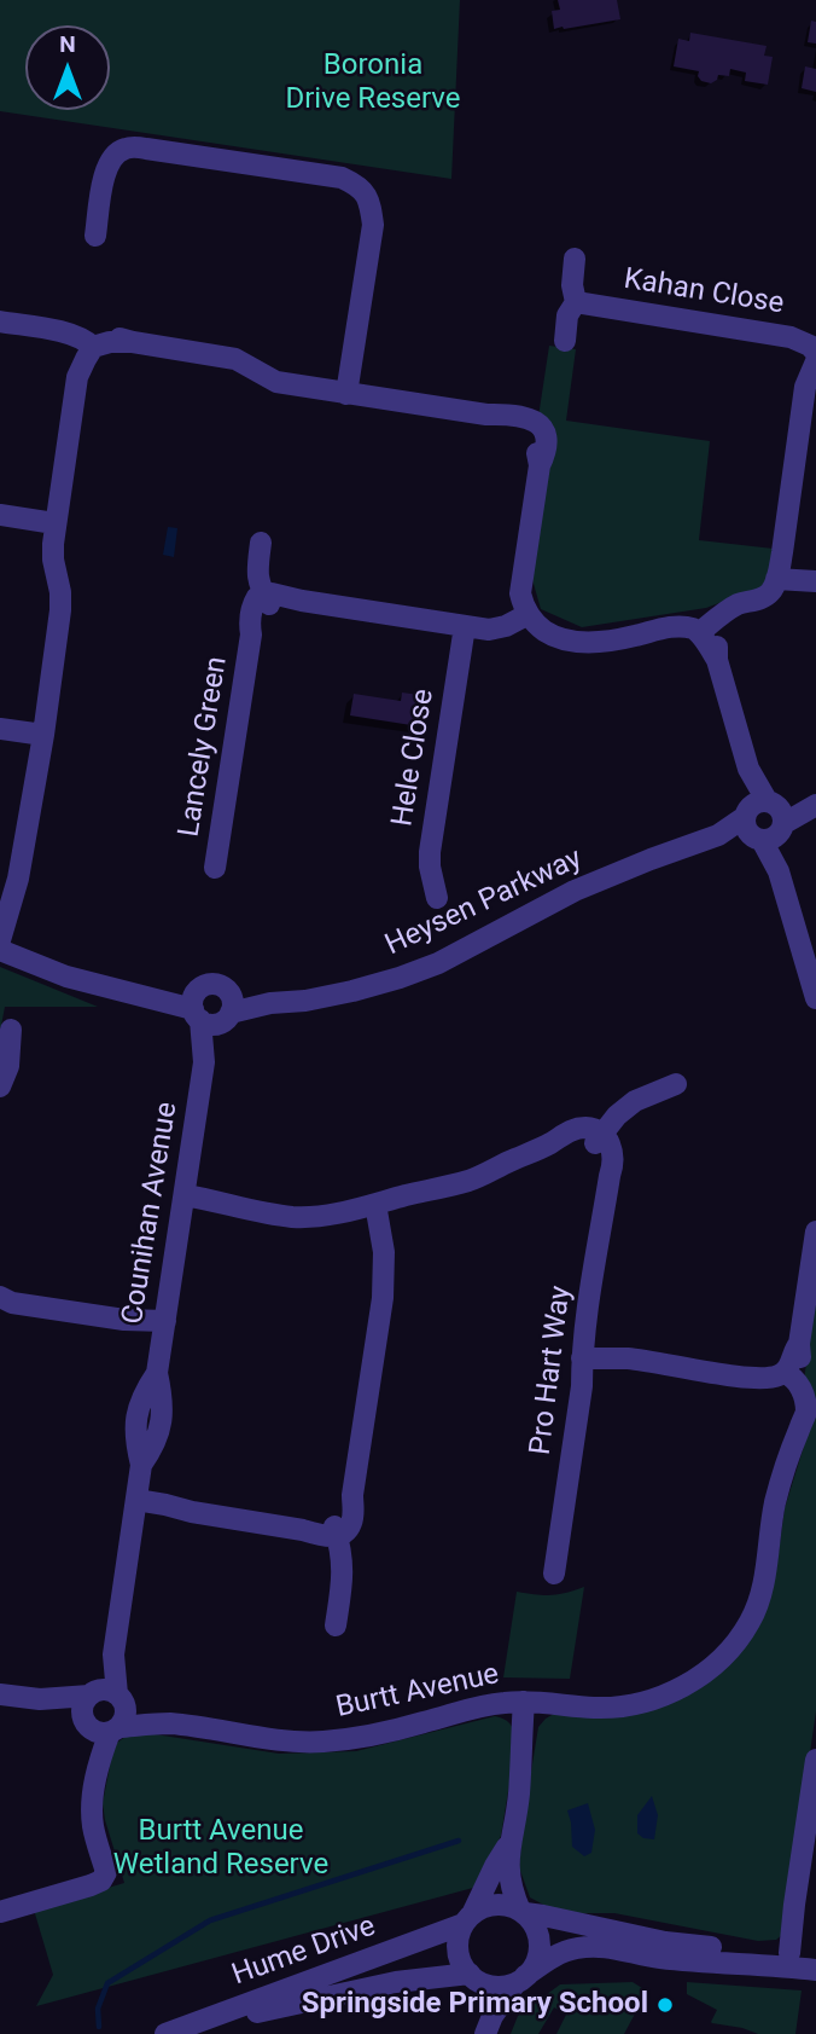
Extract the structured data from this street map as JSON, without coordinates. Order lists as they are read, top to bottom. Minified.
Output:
{"streets":{"street":["Kahan Close","Lancely Green","Hele Close","Heysen Parkway","Counihan Avenue","Pro Hart Way","Burtt Avenue","Hume Drive"]},"crossings":[["Heysen Parkway","Counihan Avenue"],["Counihan Avenue","Burtt Avenue"]],"parks":["Boronia Drive Reserve","Burtt Avenue Wetland Reserve"],"places":["Springside Primary School"],"north":"top"}
